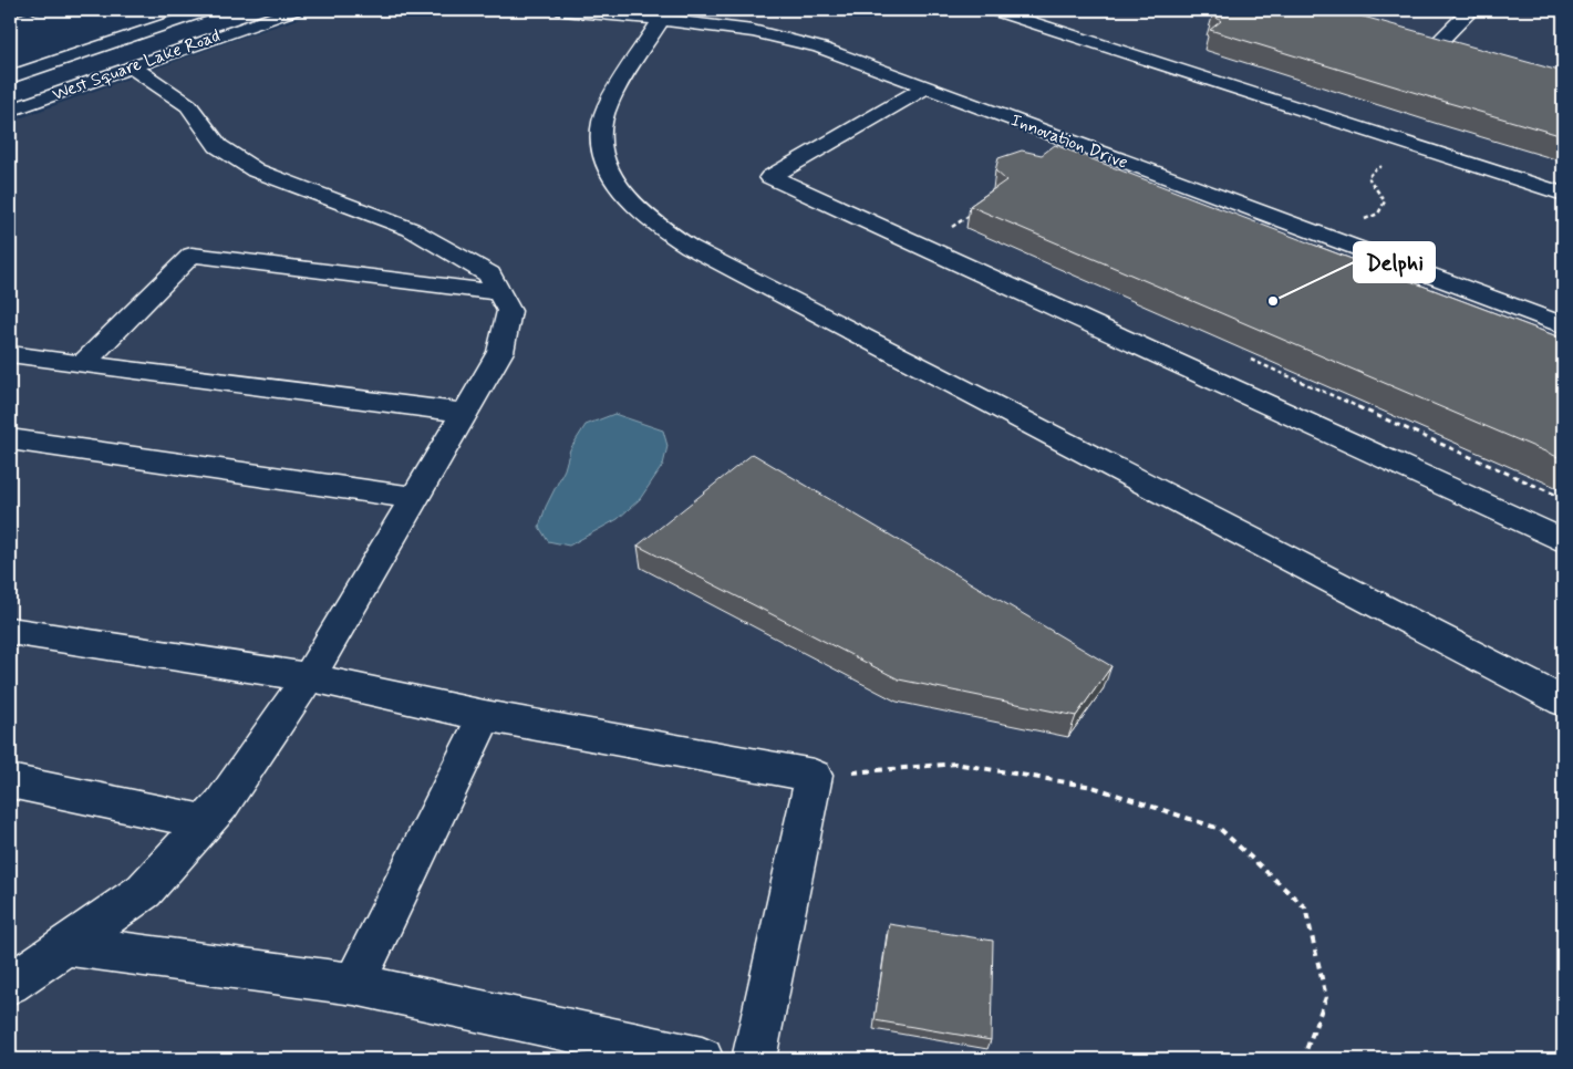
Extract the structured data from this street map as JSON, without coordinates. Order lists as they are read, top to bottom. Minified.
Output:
{"streets":{"street":["West Square Lake Road","Innovation Drive"]},"places":["Delphi"]}
